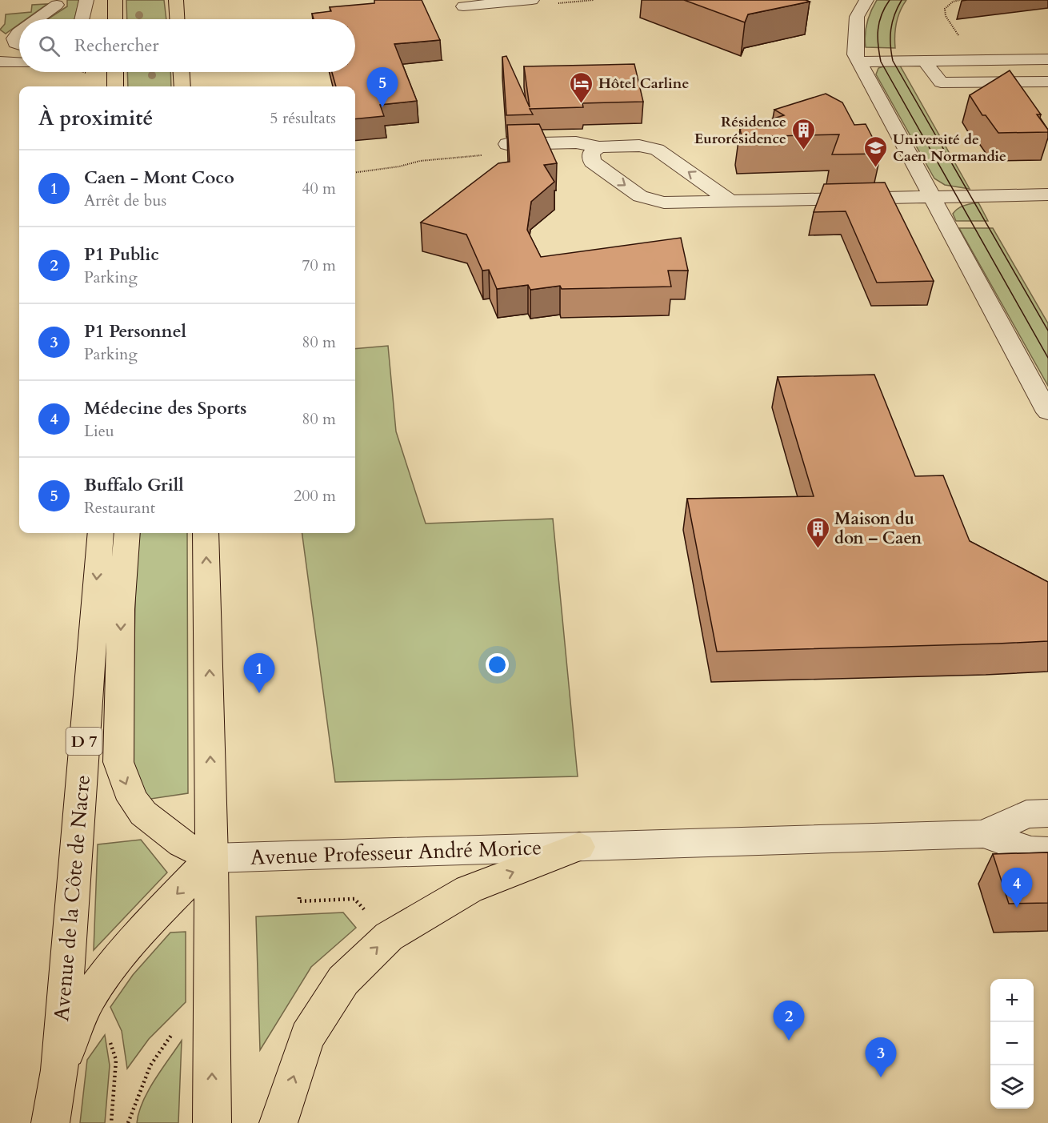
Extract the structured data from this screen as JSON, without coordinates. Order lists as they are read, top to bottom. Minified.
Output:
{"streets":{"main road":["D 7","Avenue de la Côte de Nacre"],"street":["Avenue Professeur André Morice"]},"places":{"hotel":["Hôtel Carline"],"building":["Résidence Eurorésidence","Maison du don – Caen"],"school or university":["Université de Caen Normandie"]},"page":{"search":"Rechercher","pins":["5","1","4","2","3"],"heading":["À proximité","5 résultats"],"list":[{"mark":"1","name":"Caen - Mont Coco","note":"Arrêt de bus","value":"40 m"},{"mark":"2","name":"P1 Public","note":"Parking","value":"70 m"},{"mark":"3","name":"P1 Personnel","note":"Parking","value":"80 m"},{"mark":"4","name":"Médecine des Sports","note":"Lieu","value":"80 m"},{"mark":"5","name":"Buffalo Grill","note":"Restaurant","value":"200 m"}],"map_buttons":["+","−"]}}
